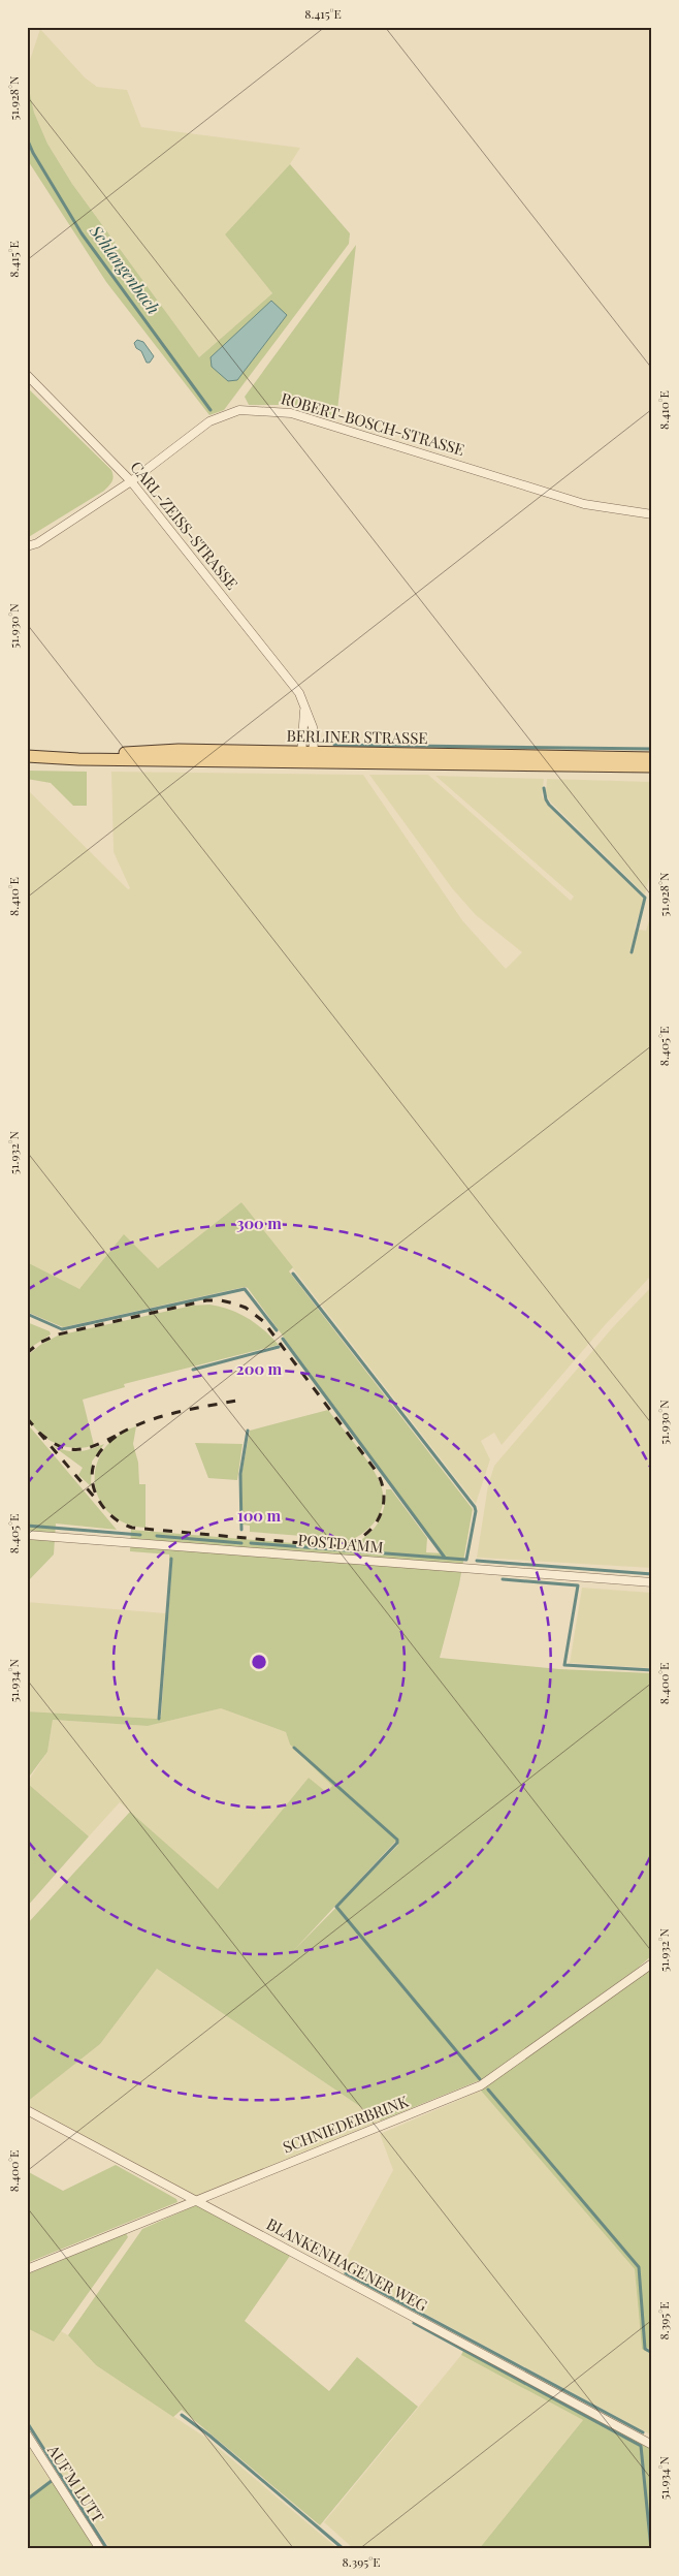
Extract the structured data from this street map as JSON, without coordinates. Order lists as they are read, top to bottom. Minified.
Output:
{"streets":{"main road":["BERLINER STRASSE"],"street":["ROBERT-BOSCH-STRASSE","CARL-ZEISS-STRASSE","POSTDAMM","SCHNIEDERBRINK","BLANKENHAGENER WEG","AUF'M LUTT"]},"crossings":[["ROBERT-BOSCH-STRASSE","CARL-ZEISS-STRASSE"],["CARL-ZEISS-STRASSE","BERLINER STRASSE"],["SCHNIEDERBRINK","BLANKENHAGENER WEG"]],"water":["Schlangenbach"],"coordinates":["8.415°E","51.928°N","8.410°E","51.930°N","8.405°E","51.932°N","51.934°N","8.400°E","8.395°E"],"rings":["300 m","200 m","100 m"]}
